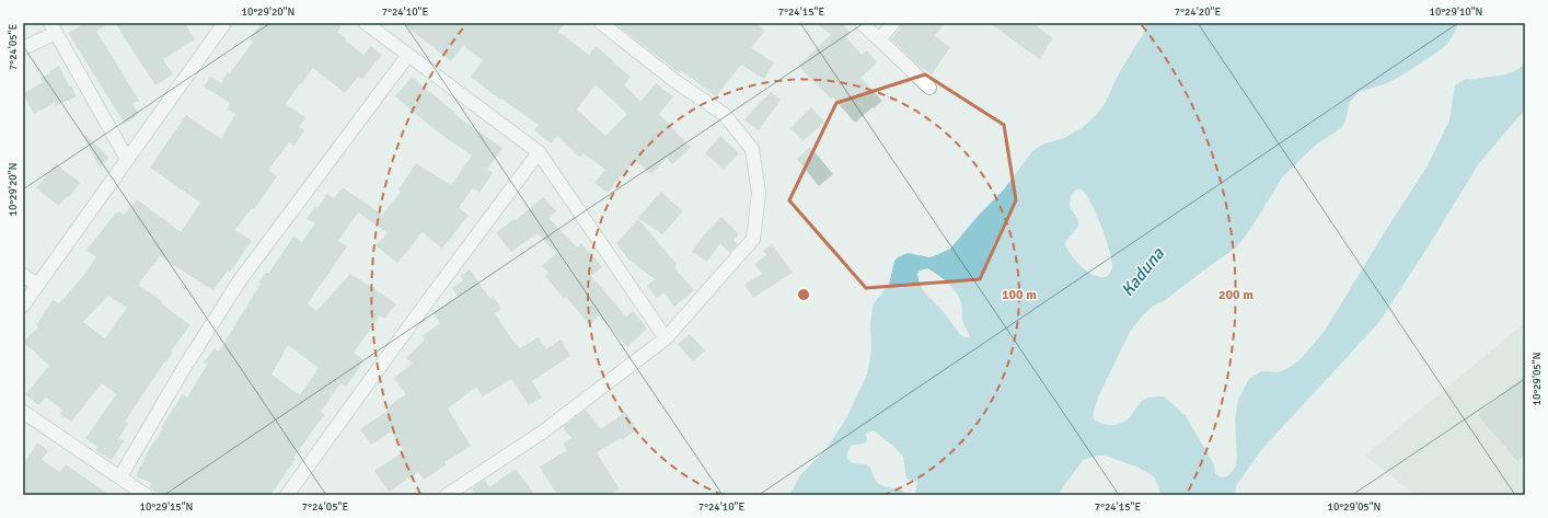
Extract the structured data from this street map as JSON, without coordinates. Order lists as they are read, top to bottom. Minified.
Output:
{"water":["Kaduna"],"coordinates":["10°29'20\"N","7°24'10\"E","7°24'15\"E","7°24'20\"E","10°29'10\"N","7°24'05\"E","10°29'05\"N","10°29'15\"N"],"rings":["100 m","200 m"]}
